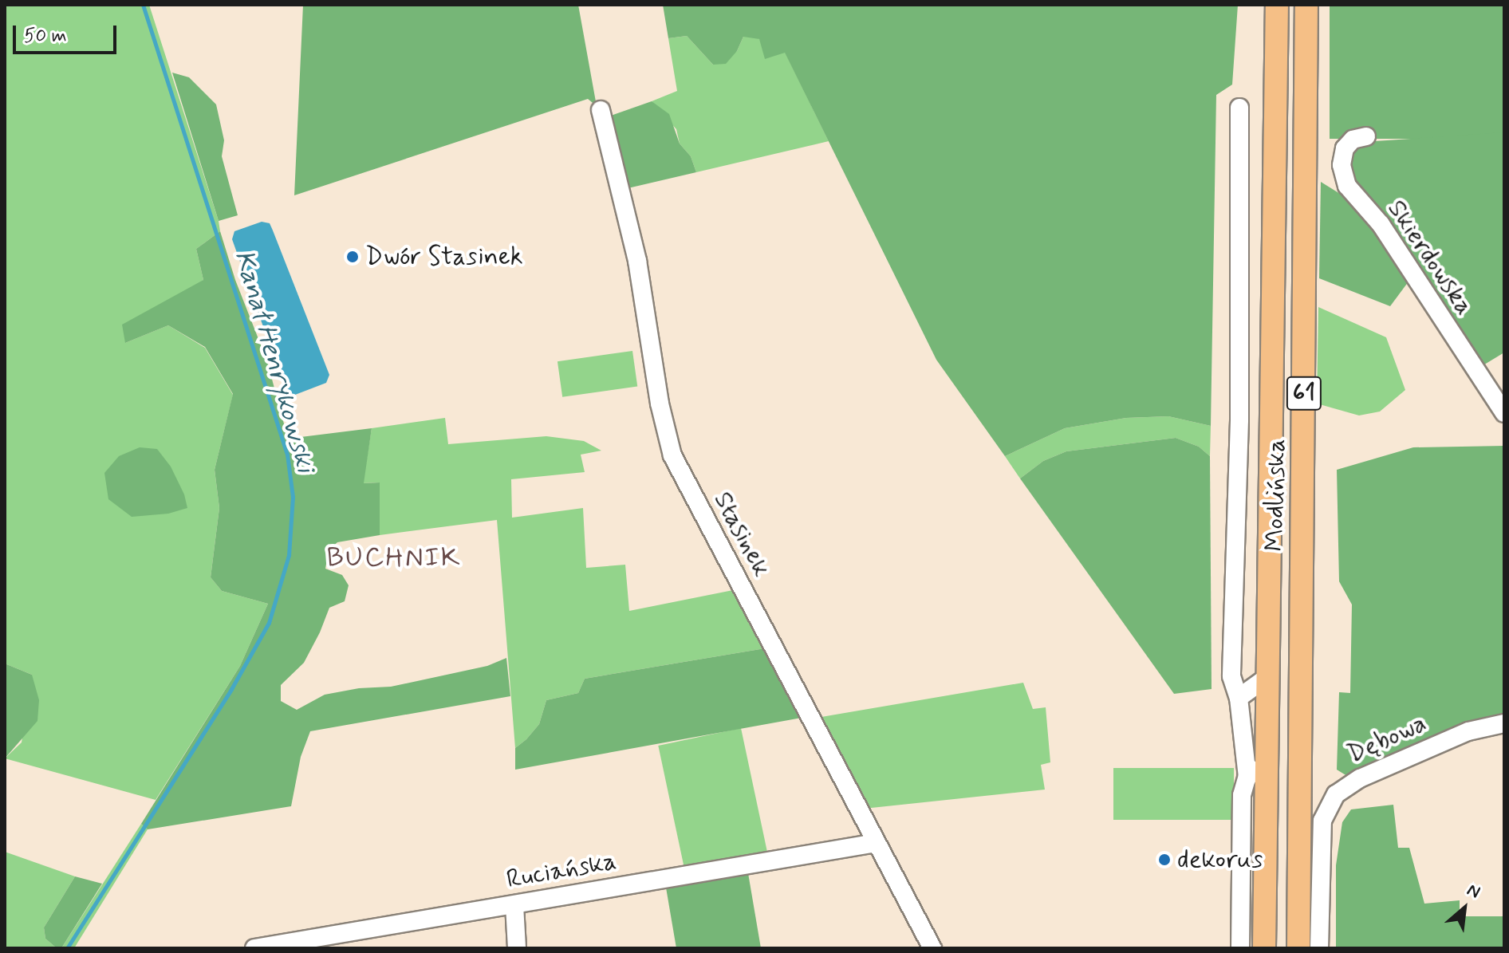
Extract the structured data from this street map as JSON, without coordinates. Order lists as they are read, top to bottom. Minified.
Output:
{"streets":{"main road":["61","Modlińska"],"street":["Skierdowska","Stasinek","Dębowa","Ruciańska"]},"crossings":[["Stasinek","Ruciańska"]],"districts":["BUCHNIK"],"water":["Kanał Henrykowski"],"places":["Dwór Stasinek","dekorus"],"scale_bar":"50 m","north":"top right"}
